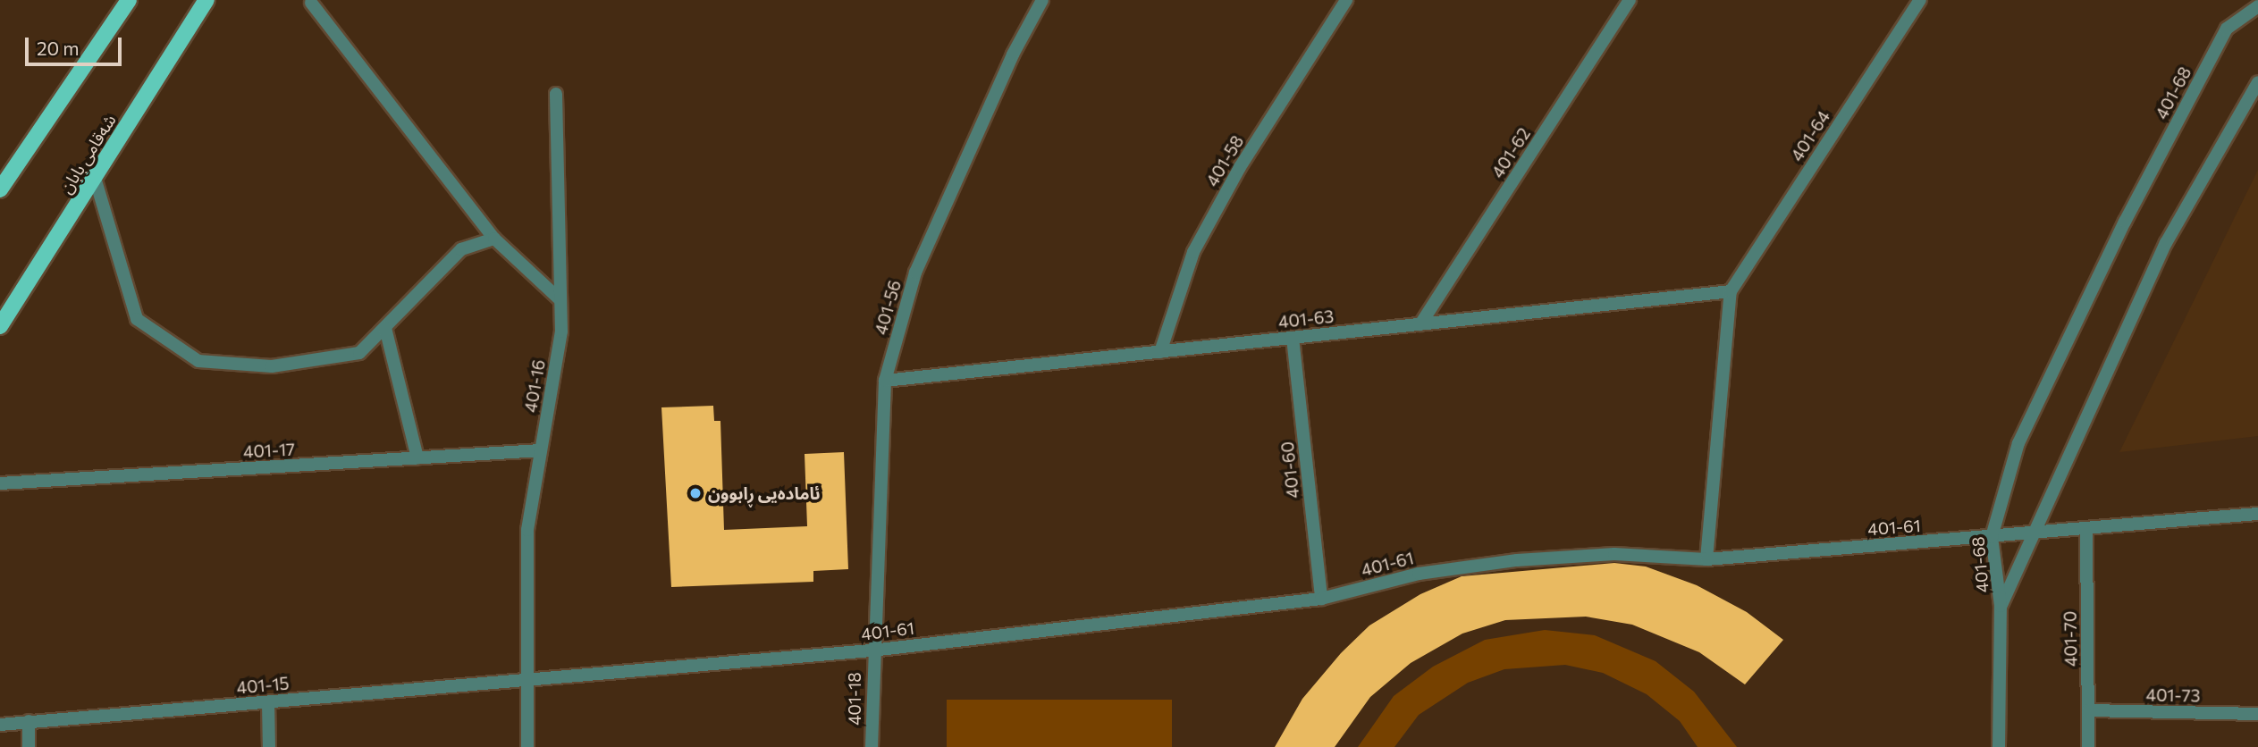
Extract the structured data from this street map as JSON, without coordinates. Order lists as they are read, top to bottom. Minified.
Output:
{"streets":{"main road":["شەقامی بابان"],"street":["401-68","401-64","401-62","401-58","401-56","401-63","401-16","401-17","401-60","401-61","401-70","401-15","401-73","401-18"]},"crossings":[["401-68","401-61"],["401-64","401-63"],["401-62","401-63"],["401-58","401-63"],["401-56","401-63"],["401-56","401-61"],["401-56","401-18"],["401-63","401-60"],["401-16","401-17"],["401-16","401-61"],["401-16","401-15"],["401-60","401-61"],["401-61","401-70"],["401-61","401-15"],["401-61","401-18"],["401-70","401-73"]],"places":["ئامادەیی ڕابوون"],"scale_bar":"20 m"}
